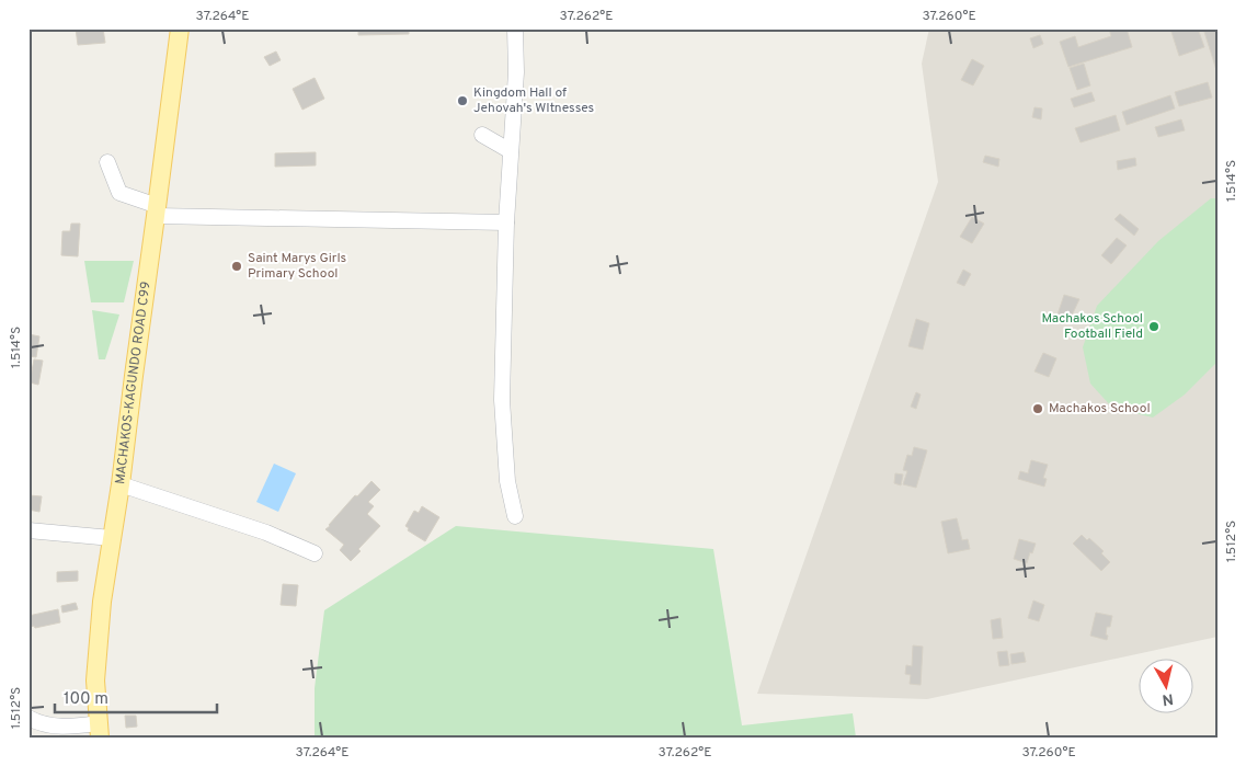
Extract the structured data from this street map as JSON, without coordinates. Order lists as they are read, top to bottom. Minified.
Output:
{"streets":{"main road":["MACHAKOS-KAGUNDO ROAD C99"]},"places":["Kingdom Hall of Jehovah's WItnesses","Saint Marys Girls Primary School","Machakos School Football Field","Machakos School"],"scale_bar":"100 m","north":"bottom","coordinates":["37.264°E","37.262°E","37.260°E","1.514°S","1.512°S"]}
